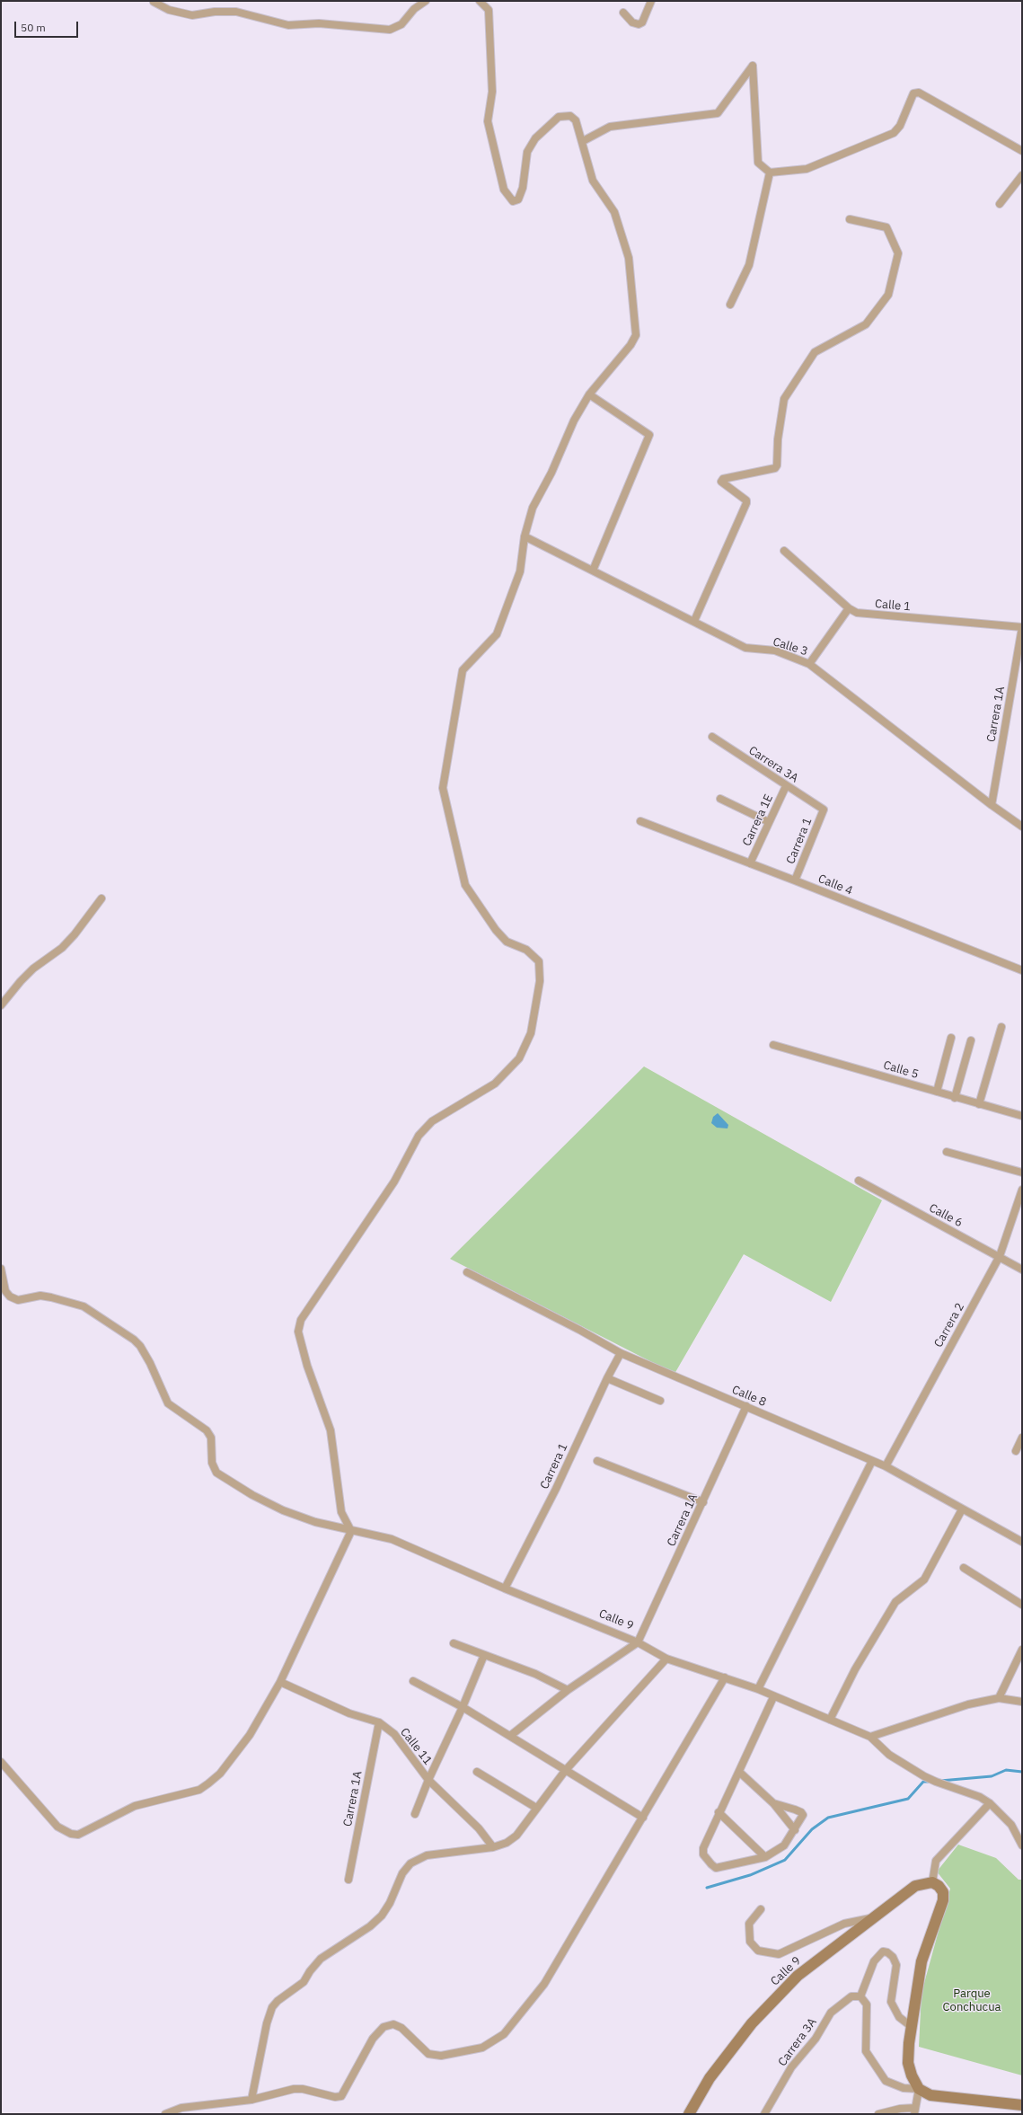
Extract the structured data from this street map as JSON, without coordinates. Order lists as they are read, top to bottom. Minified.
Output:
{"streets":{"street":["Calle 1","Calle 3","Carrera 1A","Carrera 3A","Carrera 1E","Carrera 1","Calle 4","Calle 5","Calle 6","Carrera 2","Calle 8","Calle 9","Calle 11"]},"crossings":[["Calle 1","Carrera 1A"],["Calle 3","Carrera 1A"],["Carrera 1A","Calle 8"],["Carrera 1A","Calle 9"],["Carrera 1A","Calle 11"],["Carrera 3A","Carrera 1E"],["Carrera 3A","Carrera 1"],["Carrera 1E","Calle 4"],["Carrera 1","Calle 4"],["Carrera 1","Calle 8"],["Carrera 1","Calle 9"],["Calle 6","Carrera 2"],["Carrera 2","Calle 8"]],"parks":["Parque Conchucua"],"scale_bar":"50 m"}
